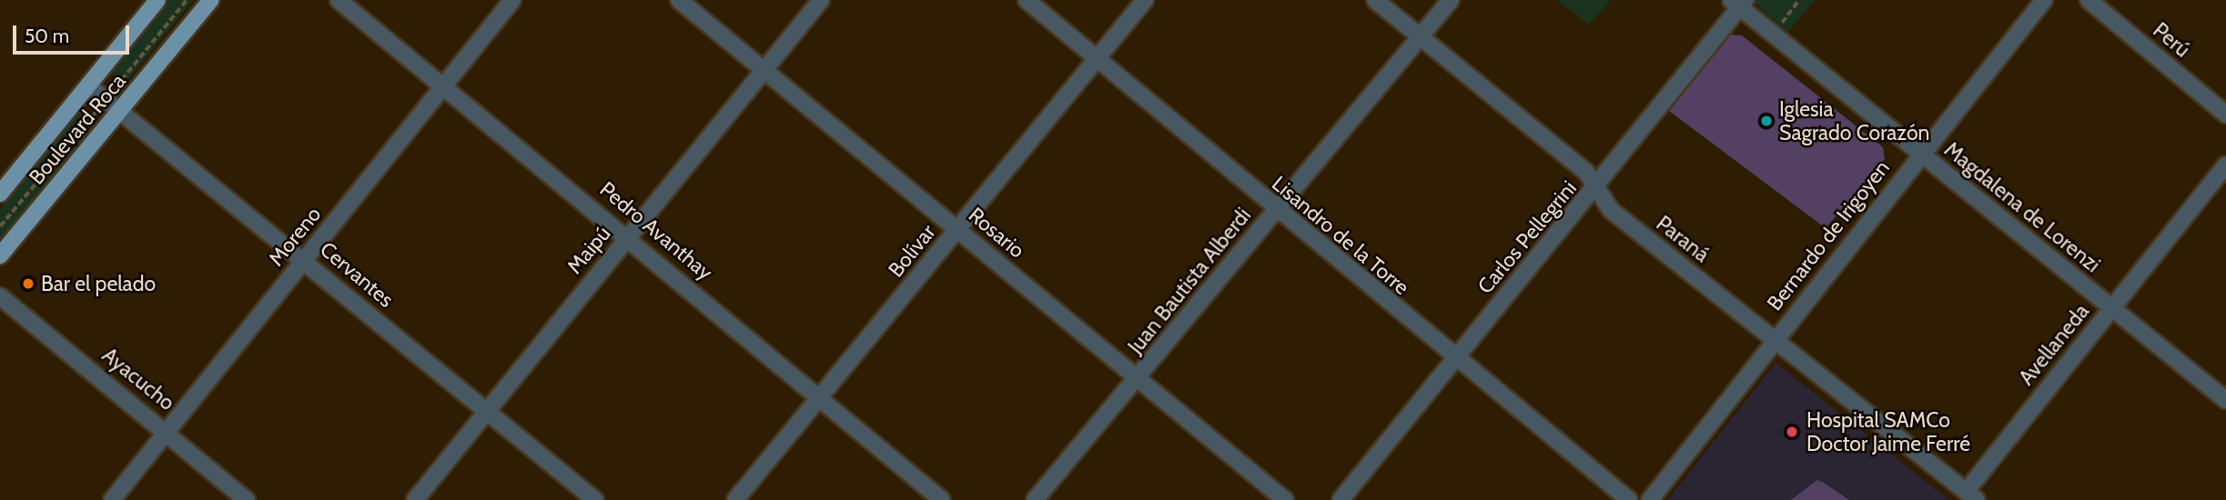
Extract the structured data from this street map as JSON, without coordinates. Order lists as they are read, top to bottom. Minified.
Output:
{"streets":{"main road":["Boulevard Roca"],"street":["Perú","Magdalena de Lorenzi","Pedro Avanthay","Rosario","Lisandro de la Torre","Bernardo de Irigoyen","Moreno","Carlos Pellegrini","Paraná","Maipú","Bolívar","Cervantes","Juan Bautista Alberdi","Avellaneda","Ayacucho"]},"crossings":[["Boulevard Roca","Cervantes"],["Magdalena de Lorenzi","Bernardo de Irigoyen"],["Magdalena de Lorenzi","Carlos Pellegrini"],["Magdalena de Lorenzi","Avellaneda"],["Pedro Avanthay","Moreno"],["Pedro Avanthay","Maipú"],["Pedro Avanthay","Bolívar"],["Rosario","Maipú"],["Rosario","Bolívar"],["Rosario","Juan Bautista Alberdi"],["Lisandro de la Torre","Carlos Pellegrini"],["Lisandro de la Torre","Bolívar"],["Lisandro de la Torre","Juan Bautista Alberdi"],["Bernardo de Irigoyen","Paraná"],["Moreno","Cervantes"],["Moreno","Ayacucho"],["Carlos Pellegrini","Paraná"],["Paraná","Juan Bautista Alberdi"],["Paraná","Avellaneda"],["Maipú","Cervantes"]],"places":["Iglesia Sagrado Corazón","Bar el pelado","Hospital SAMCo Doctor Jaime Ferré"],"scale_bar":"50 m"}
